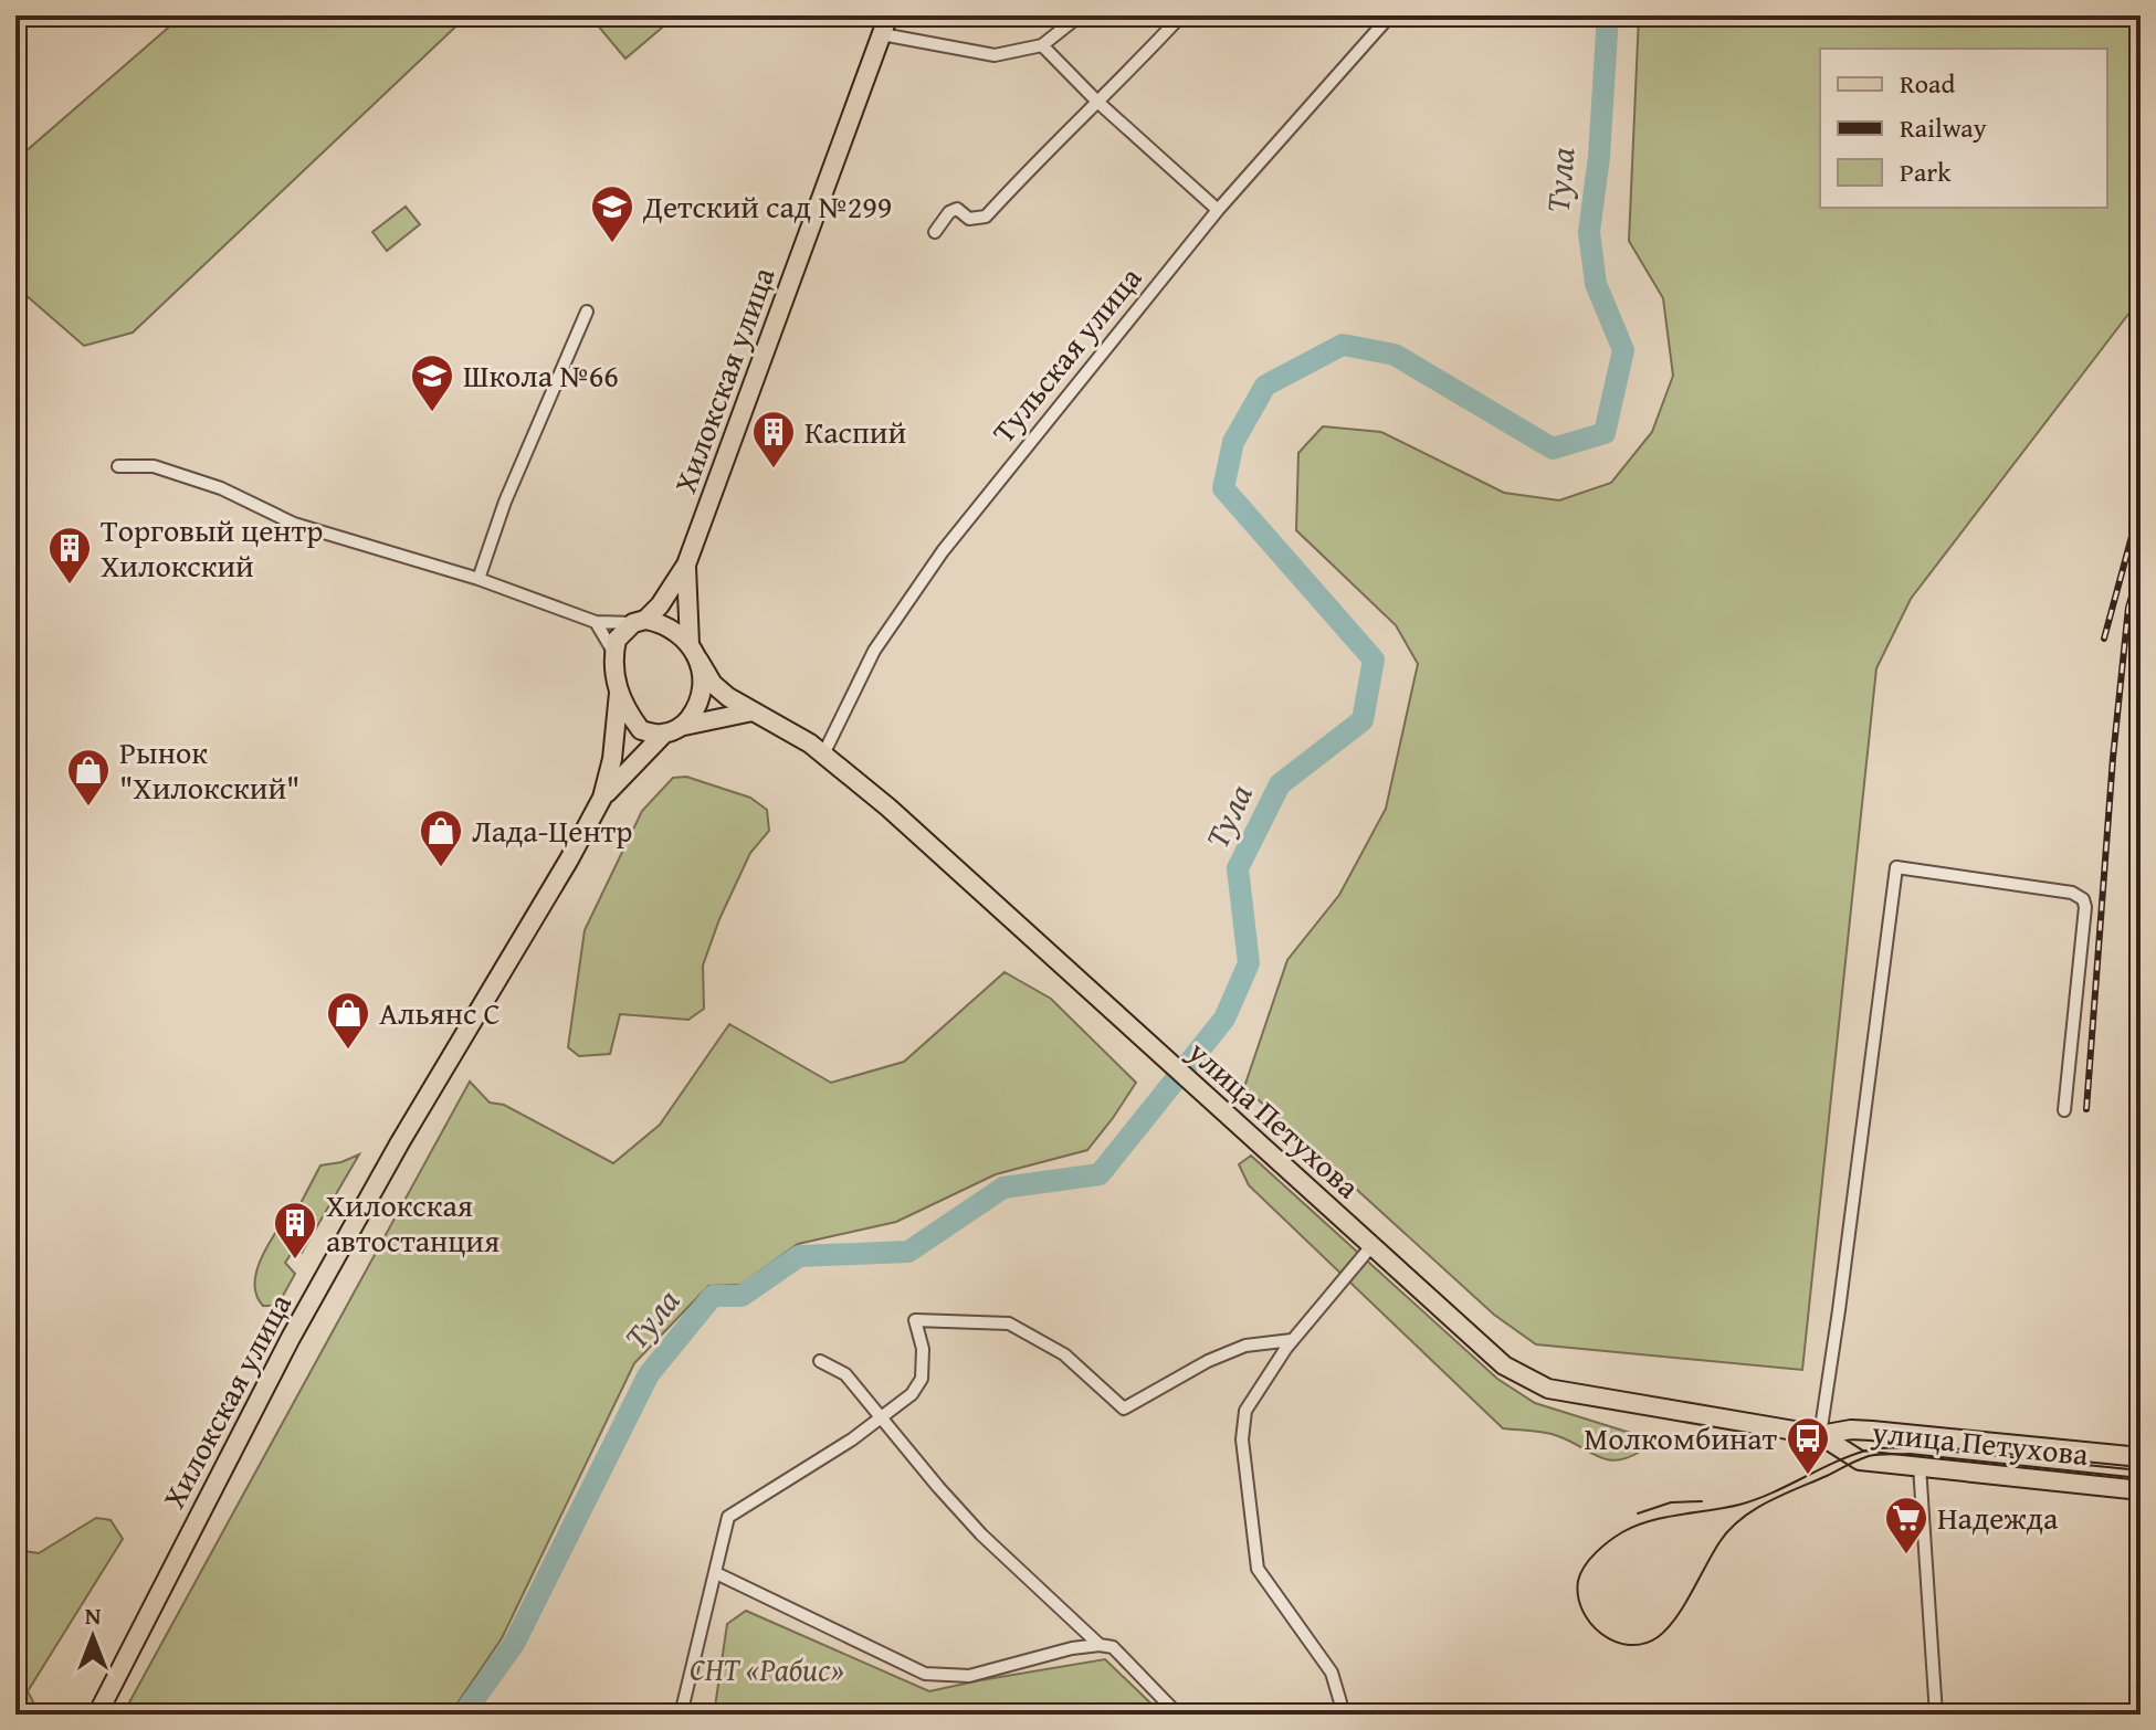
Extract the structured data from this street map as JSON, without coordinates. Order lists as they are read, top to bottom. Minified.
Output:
{"streets":{"main road":["Хилокская улица","улица Петухова"],"street":["Тульская улица"]},"crossings":[["Тульская улица","улица Петухова"]],"water":["Тула"],"parks":["СНТ «Рабис»"],"places":{"school or university":["Детский сад №299","Школа №66"],"building":["Каспий","Торговый центр Хилокский","Хилокская автостанция"],"shop":["Рынок \"Хилокский\"","Лада-Центр","Альянс С"],"bus stop":["Молкомбинат"],"supermarket":["Надежда"]},"legend":["Road","Railway","Park"],"north":"top"}
